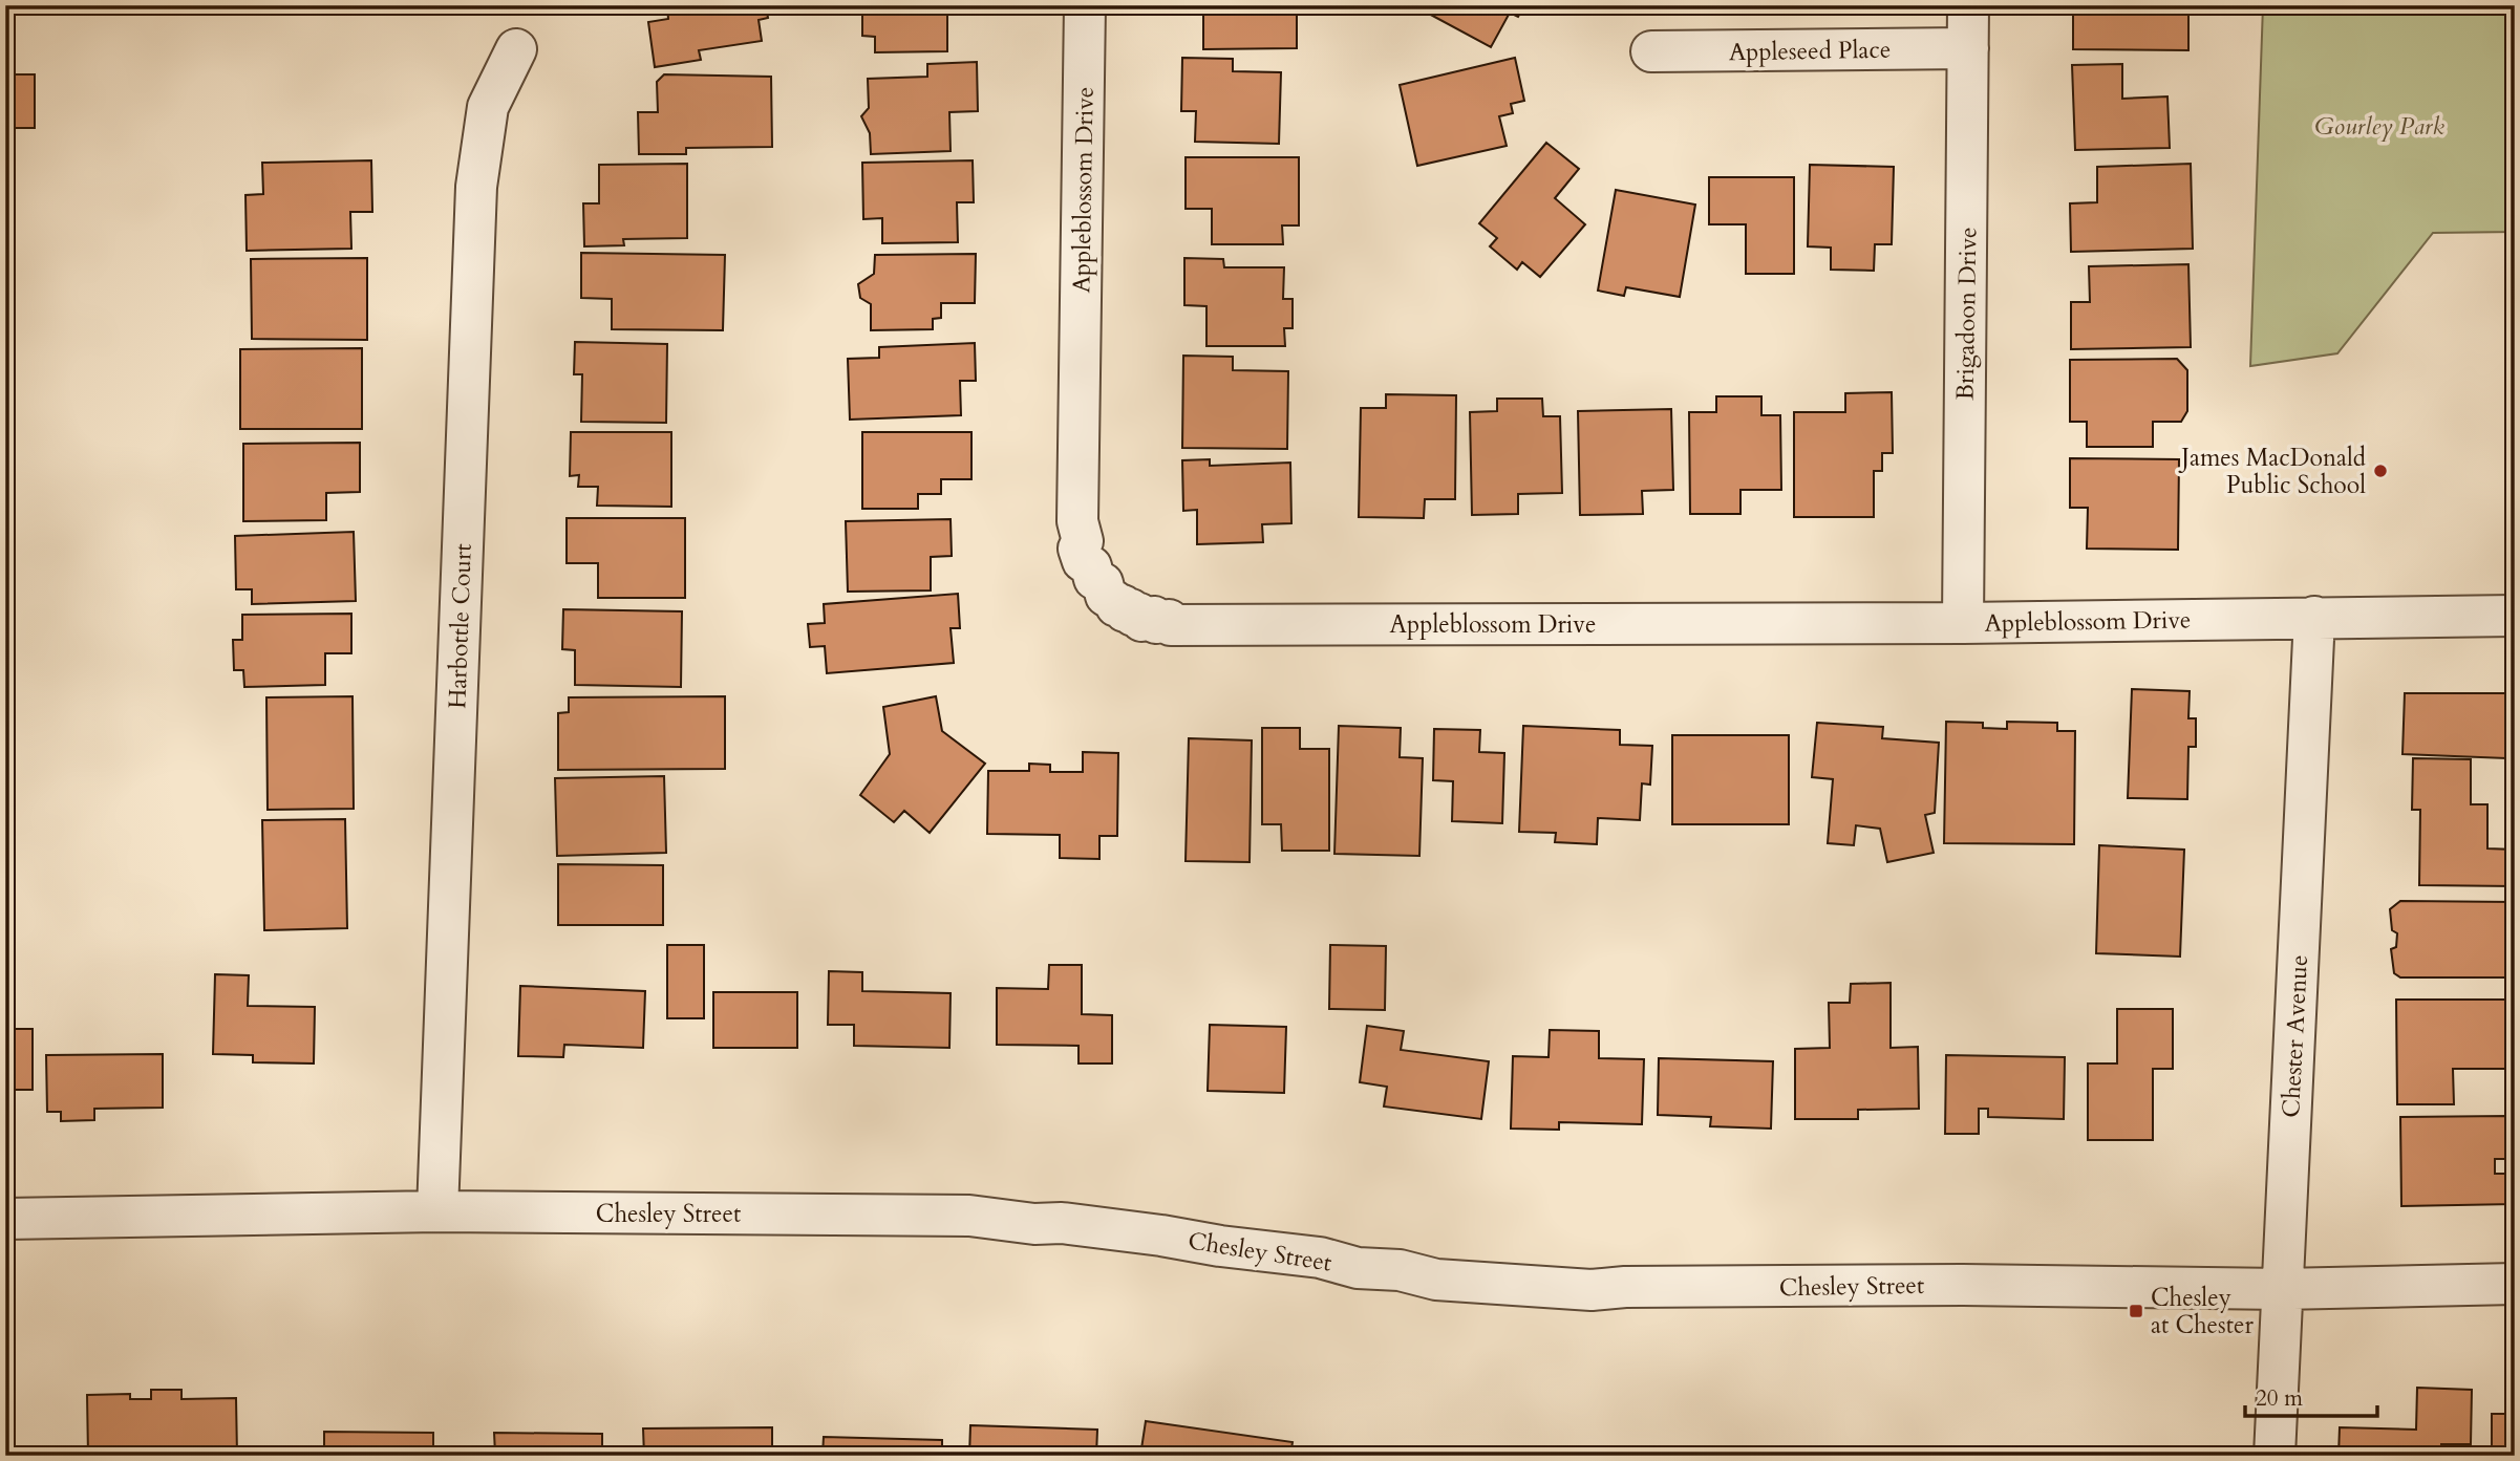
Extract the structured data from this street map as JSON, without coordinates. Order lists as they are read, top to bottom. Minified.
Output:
{"streets":{"street":["Appleseed Place","Appleblossom Drive","Brigadoon Drive","Harbottle Court","Chester Avenue","Chesley Street"]},"crossings":[["Appleseed Place","Brigadoon Drive"],["Appleblossom Drive","Brigadoon Drive"],["Appleblossom Drive","Chester Avenue"],["Harbottle Court","Chesley Street"],["Chester Avenue","Chesley Street"]],"parks":["Gourley Park"],"places":{"other":["James MacDonald Public School"],"transit":["Chesley at Chester"]},"scale_bar":"20 m"}
